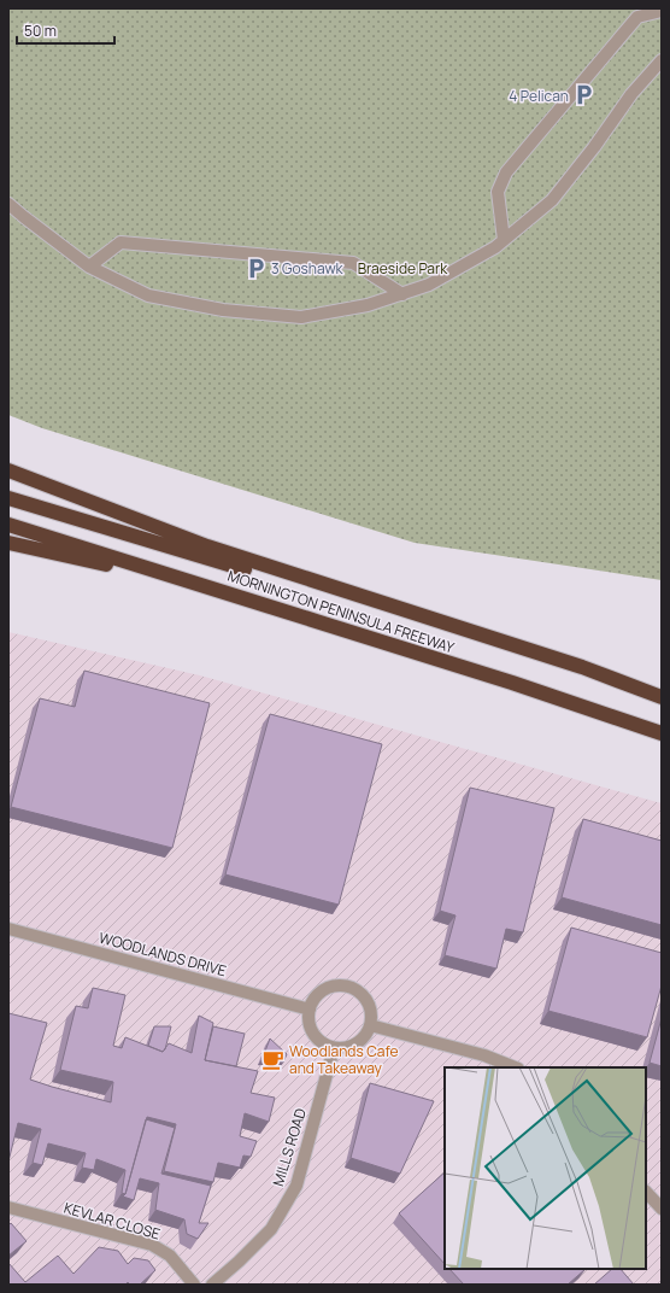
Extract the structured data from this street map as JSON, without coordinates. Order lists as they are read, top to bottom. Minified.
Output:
{"streets":{"highway":["MORNINGTON PENINSULA FREEWAY"],"street":["WOODLANDS DRIVE","MILLS ROAD","KEVLAR CLOSE"]},"crossings":[["WOODLANDS DRIVE","MILLS ROAD"]],"parks":["Braeside Park"],"places":{"parking":["4 Pelican","3 Goshawk"],"cafe":["Woodlands Cafe and Takeaway"]},"scale_bar":"50 m"}
